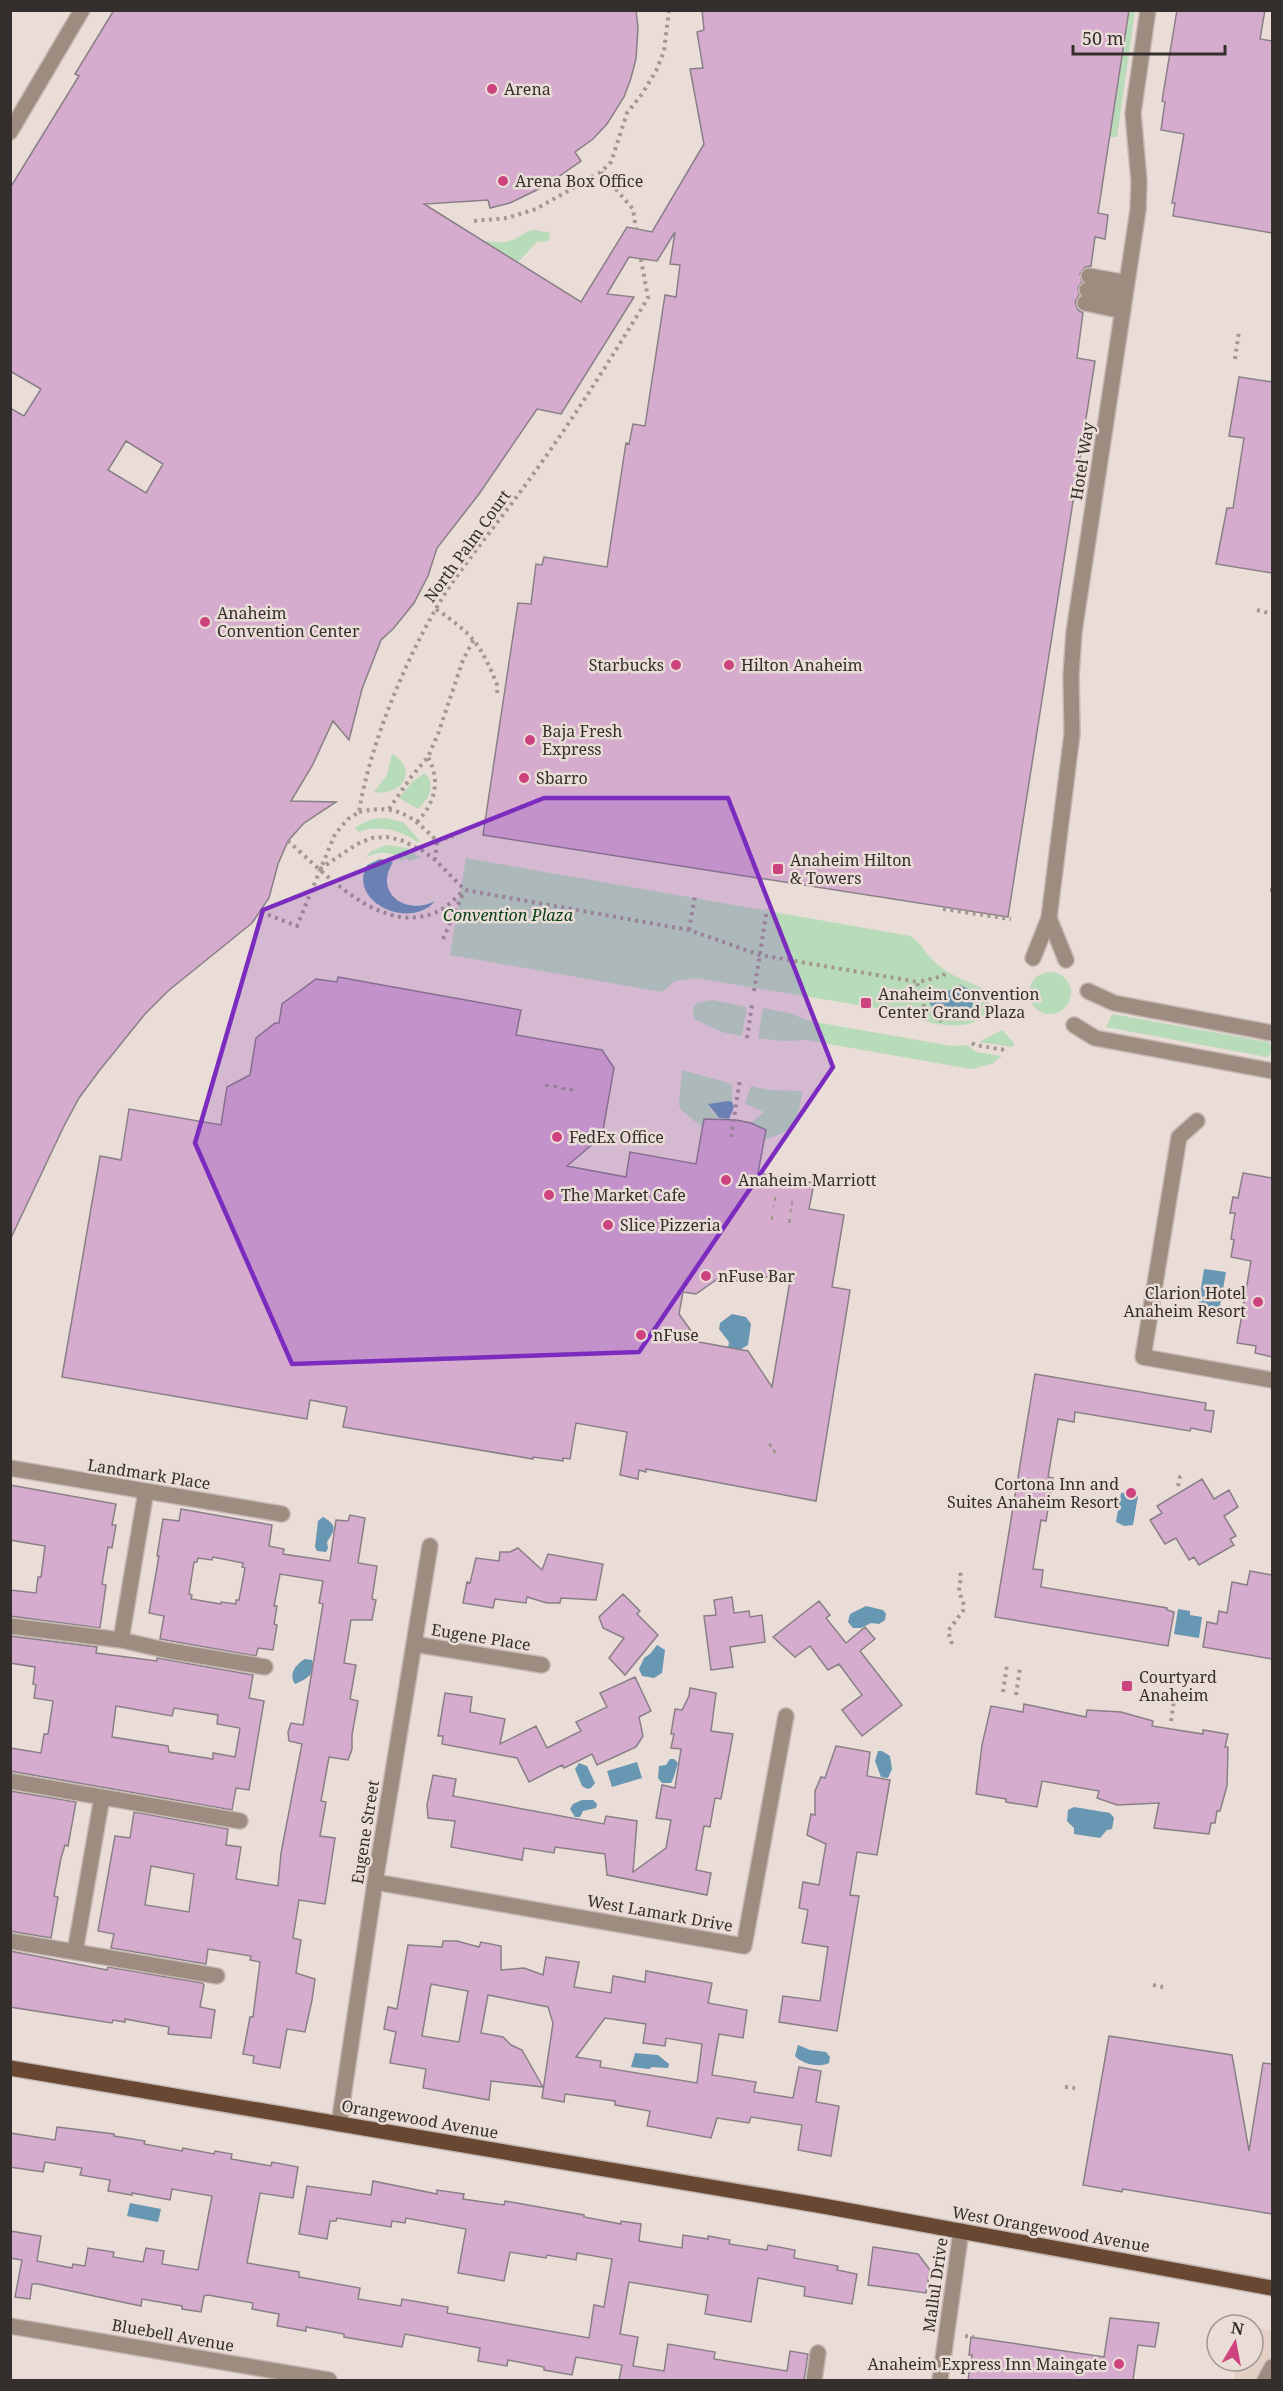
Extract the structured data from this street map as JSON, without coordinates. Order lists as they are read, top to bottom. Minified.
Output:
{"streets":{"main road":["Orangewood Avenue","West Orangewood Avenue"],"street":["Hotel Way","Landmark Place","Eugene Place","Eugene Street","West Lamark Drive","Mallul Drive","Bluebell Avenue"],"path":["North Palm Court"]},"crossings":[["Eugene Place","Eugene Street"],["Eugene Street","West Lamark Drive"],["Eugene Street","Orangewood Avenue"],["Orangewood Avenue","West Orangewood Avenue"],["West Orangewood Avenue","Mallul Drive"]],"parks":["Convention Plaza"],"places":{"other":["Arena","Arena Box Office","Anaheim Convention Center","Starbucks","Hilton Anaheim","Baja Fresh Express","Sbarro","FedEx Office","Anaheim Marriott","The Market Cafe","Slice Pizzeria","nFuse Bar","Clarion Hotel Anaheim Resort","nFuse","Cortona Inn and Suites Anaheim Resort","Anaheim Express Inn Maingate"],"transit":["Anaheim Hilton & Towers","Anaheim Convention Center Grand Plaza","Courtyard Anaheim"]},"scale_bar":"50 m","north":"top"}
